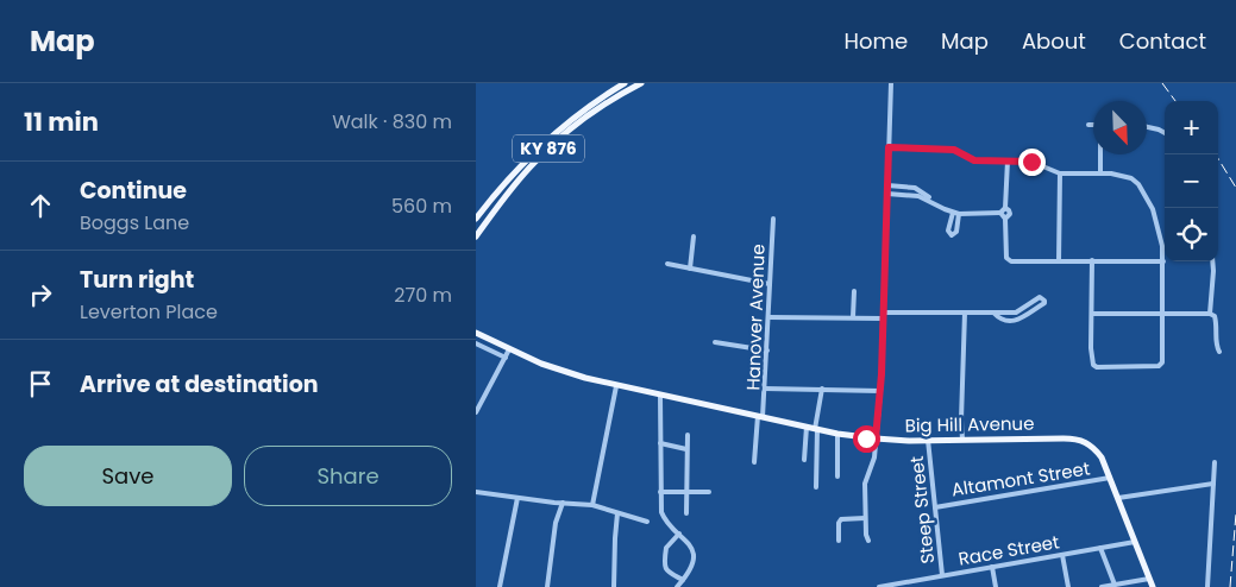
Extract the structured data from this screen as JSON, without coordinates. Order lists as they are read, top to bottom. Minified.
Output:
{"streets":{"main road":["KY 876","Big Hill Avenue"],"street":["Hanover Avenue","Altamont Street","Steep Street","Race Street"]},"crossings":[["Hanover Avenue","Big Hill Avenue"],["Big Hill Avenue","Altamont Street"],["Big Hill Avenue","Steep Street"],["Big Hill Avenue","Race Street"],["Altamont Street","Steep Street"],["Steep Street","Race Street"]],"north":"bottom right","page":{"header":"Map","nav":["Home","Map","About","Contact"],"heading":["11 min","Walk · 830 m"],"map_buttons":["+","−"],"list":[["Continue","Boggs Lane","560 m"],["Turn right","Leverton Place","270 m"],"Arrive at destination"],"buttons":["Save","Share"]}}
